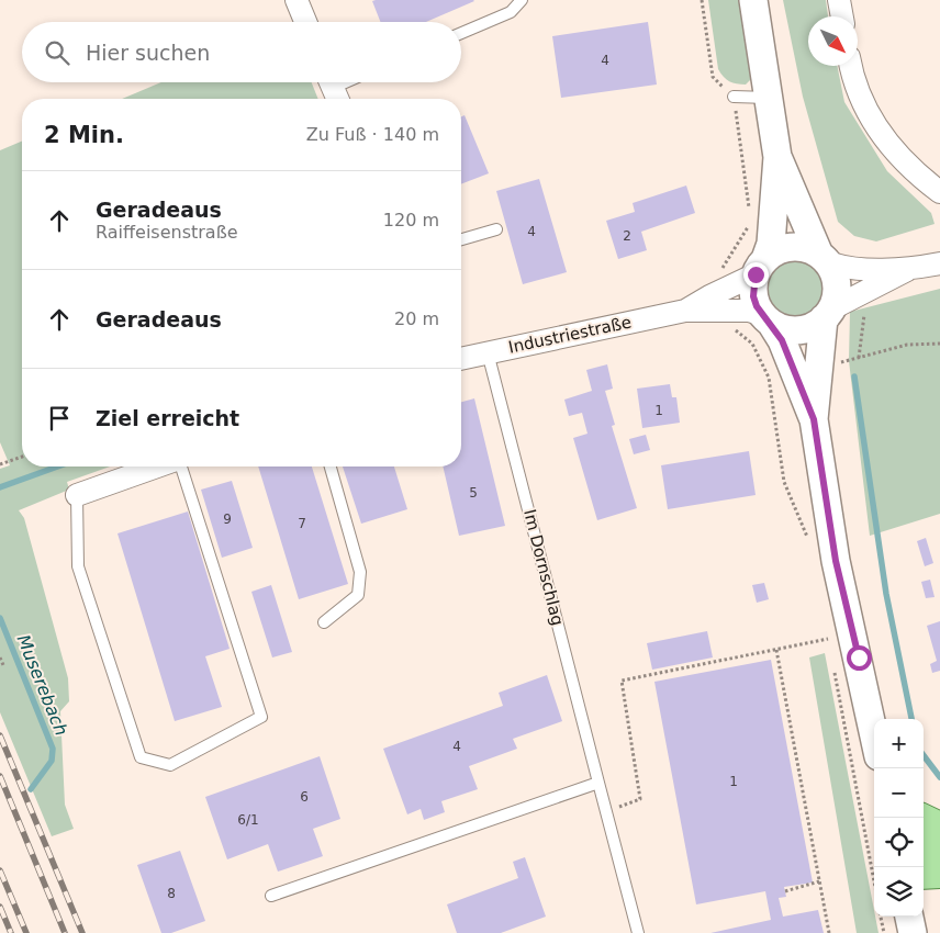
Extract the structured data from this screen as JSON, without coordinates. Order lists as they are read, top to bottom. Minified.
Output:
{"streets":{"street":["Industriestraße"],"lane":["Im Dornschlag"]},"crossings":[["Industriestraße","Im Dornschlag"]],"water":["Muserebach"],"house_numbers":["4","4","2","1","5","9","7","4","1","6","6/1","8"],"north":"bottom right","page":{"search":"Hier suchen","heading":["2 Min.","Zu Fuß · 140 m"],"list":[["Geradeaus","Raiffeisenstraße","120 m"],["Geradeaus","20 m"],"Ziel erreicht"],"map_buttons":["+","−"]}}
